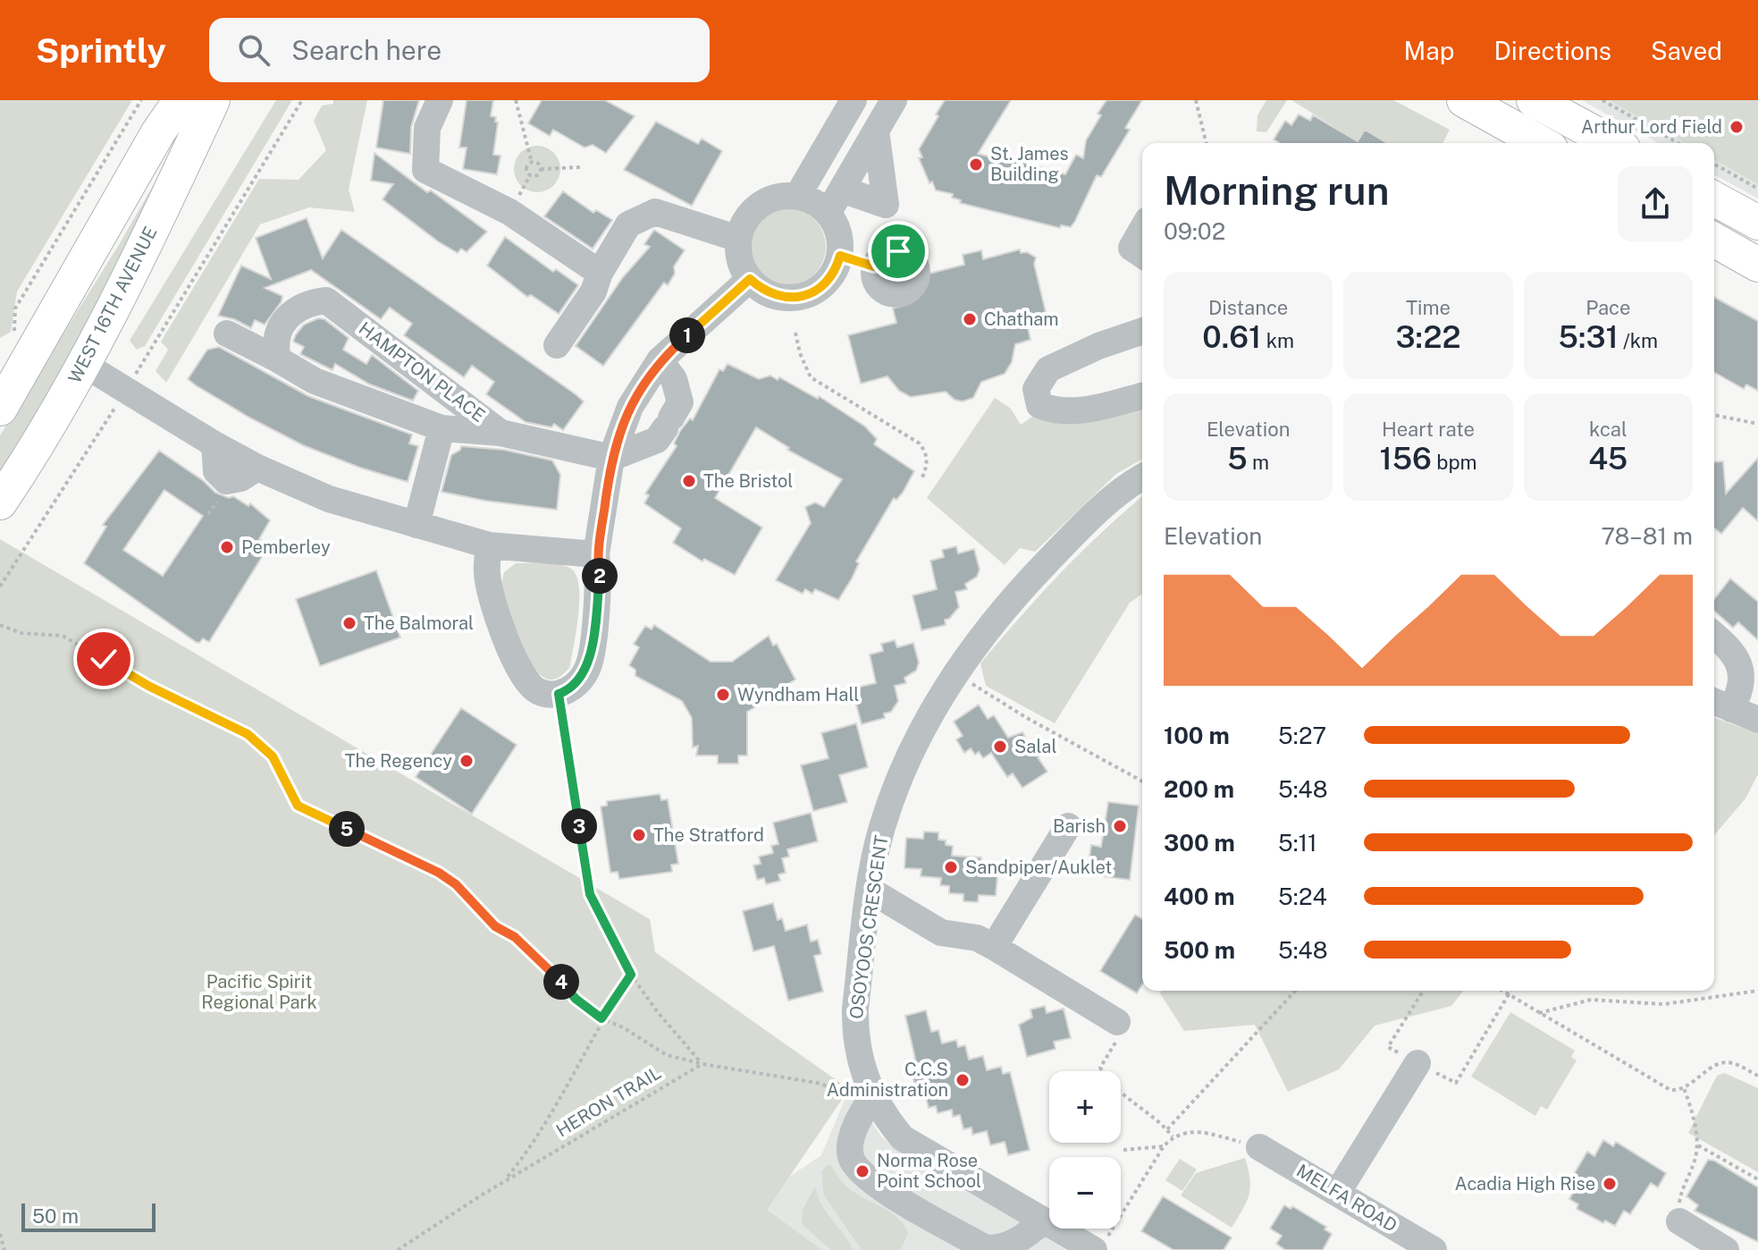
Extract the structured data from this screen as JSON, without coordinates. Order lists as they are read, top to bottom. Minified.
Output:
{"streets":{"main road":["WEST 16TH AVENUE"],"street":["HAMPTON PLACE","OSOYOOS CRESCENT","MELFA ROAD"],"path":["HERON TRAIL"]},"parks":["Pacific Spirit Regional Park"],"places":["Arthur Lord Field","St. James Building","Chatham","The Bristol","Pemberley","The Balmoral","Wyndham Hall","Salal","The Regency","Barish","The Stratford","Sandpiper/Auklet","C.C.S Administration","Norma Rose Point School","Acadia High Rise"],"scale_bar":"50 m","page":{"header":"Sprintly","search":"Search here","nav":["Map","Directions","Saved"],"heading":["Morning run","09:02"],"stats":[["Distance","0.61 km"],["Time","3:22"],["Pace","5:31 /km"],["Elevation","5 m"],["Heart rate","156 bpm"],["kcal","45"]],"pins":["1","2","3","5","4"],"chart":["Elevation","78–81 m"],"list":[{"name":"100 m","note":"5:27"},{"name":"200 m","note":"5:48"},{"name":"300 m","note":"5:11"},{"name":"400 m","note":"5:24"},{"name":"500 m","note":"5:48"}],"map_buttons":["+","−"],"scale":"50 m"}}
